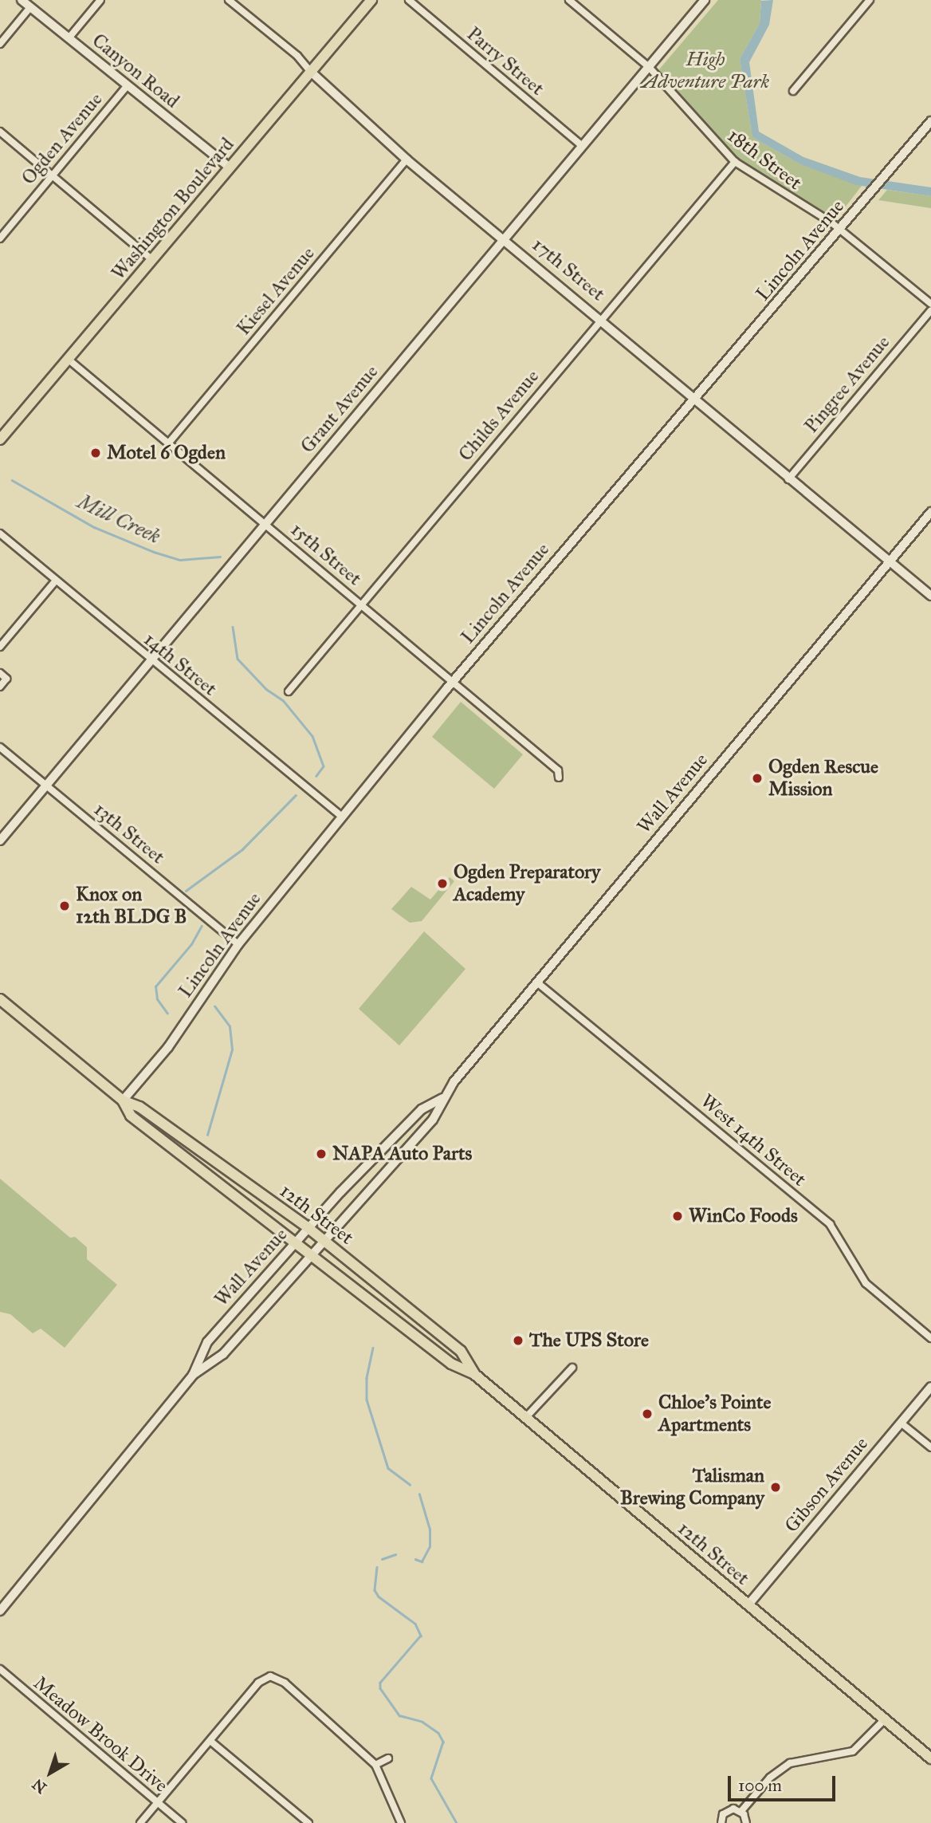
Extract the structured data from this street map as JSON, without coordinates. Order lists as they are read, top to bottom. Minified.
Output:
{"streets":{"main road":["Washington Boulevard","12th Street"],"street":["Parry Street","Canyon Road","Ogden Avenue","18th Street","Lincoln Avenue","17th Street","Kiesel Avenue","Pingree Avenue","Grant Avenue","Childs Avenue","15th Street","14th Street","Wall Avenue","13th Street","West 14th Street","Gibson Avenue","Meadow Brook Drive"]},"crossings":[["Parry Street","Grant Avenue"],["Canyon Road","Ogden Avenue"],["Canyon Road","Washington Boulevard"],["18th Street","Lincoln Avenue"],["18th Street","Grant Avenue"],["18th Street","Childs Avenue"],["Washington Boulevard","17th Street"],["Washington Boulevard","15th Street"],["Lincoln Avenue","17th Street"],["Lincoln Avenue","15th Street"],["Lincoln Avenue","14th Street"],["Lincoln Avenue","13th Street"],["Lincoln Avenue","12th Street"],["17th Street","Kiesel Avenue"],["17th Street","Pingree Avenue"],["17th Street","Grant Avenue"],["17th Street","Childs Avenue"],["17th Street","Wall Avenue"],["Kiesel Avenue","15th Street"],["Grant Avenue","15th Street"],["Grant Avenue","14th Street"],["Grant Avenue","13th Street"],["Childs Avenue","15th Street"],["Wall Avenue","West 14th Street"],["Wall Avenue","12th Street"],["12th Street","Gibson Avenue"]],"water":["Mill Creek"],"parks":["High Adventure Park"],"places":["Motel 6 Ogden","Ogden Rescue Mission","Ogden Preparatory Academy","Knox on 12th BLDG B","NAPA Auto Parts","WinCo Foods","The UPS Store","Chloe's Pointe Apartments","Talisman Brewing Company"],"scale_bar":"100 m","north":"bottom left"}
